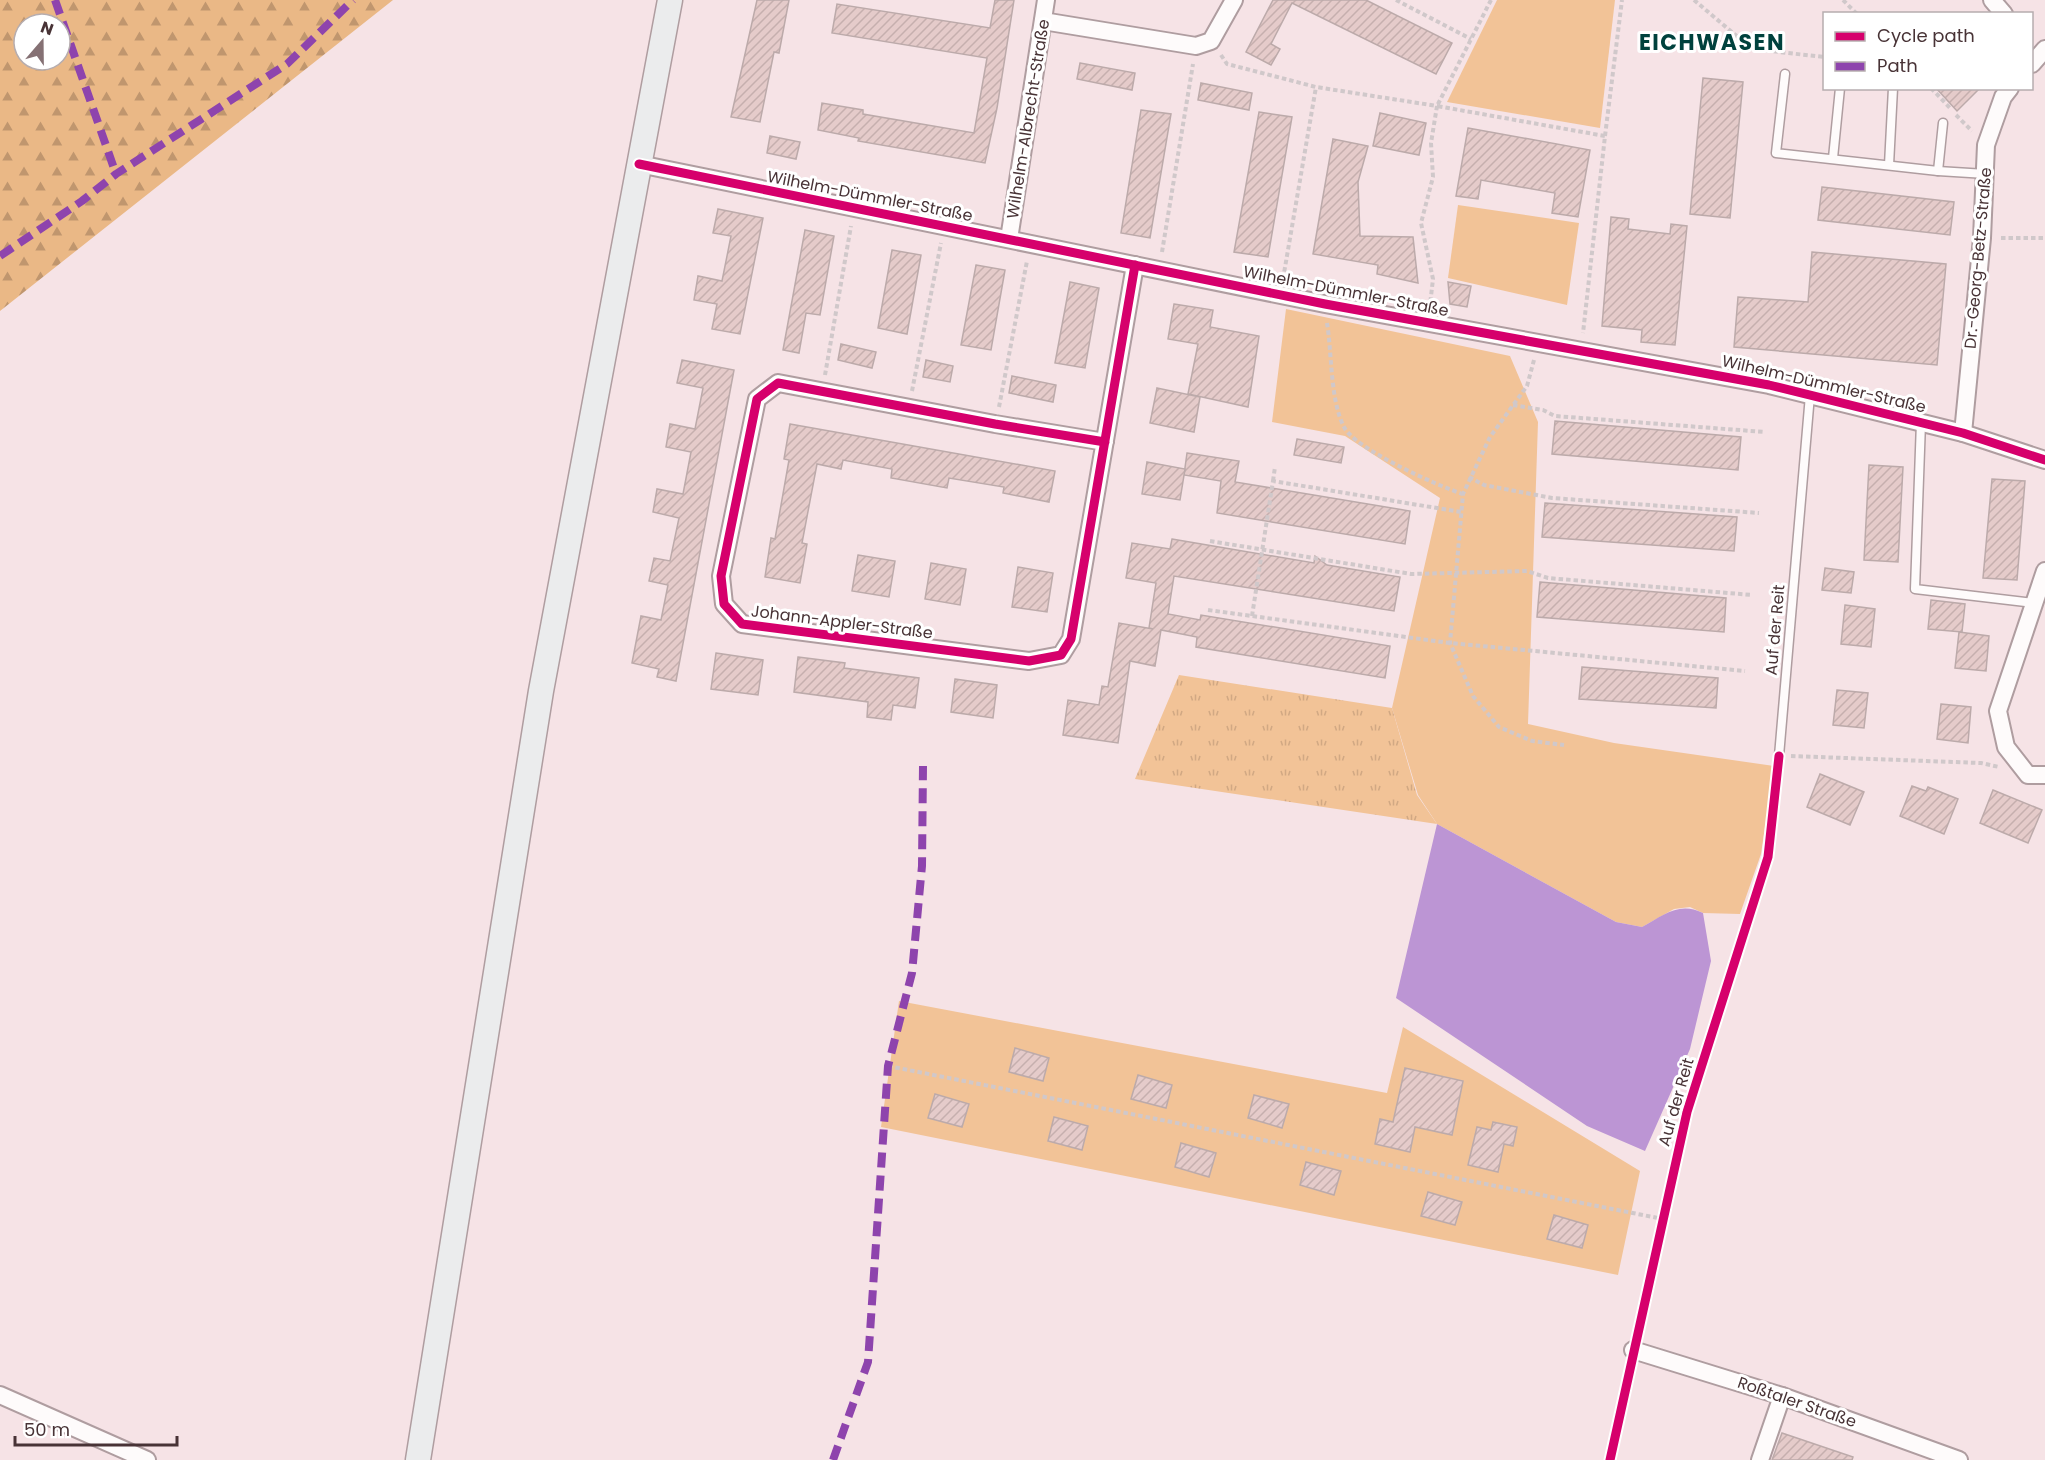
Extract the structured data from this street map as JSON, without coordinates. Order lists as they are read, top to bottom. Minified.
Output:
{"streets":{"street":["Wilhelm-Albrecht-Straße","Wilhelm-Dümmler-Straße","Dr.-Georg-Betz-Straße","Johann-Appler-Straße","Roßtaler Straße"],"lane":["Auf der Reit"]},"crossings":[["Wilhelm-Albrecht-Straße","Wilhelm-Dümmler-Straße"],["Wilhelm-Dümmler-Straße","Dr.-Georg-Betz-Straße"],["Wilhelm-Dümmler-Straße","Johann-Appler-Straße"],["Wilhelm-Dümmler-Straße","Auf der Reit"]],"districts":["EICHWASEN"],"legend":["Cycle path","Path"],"scale_bar":"50 m","north":"top"}
